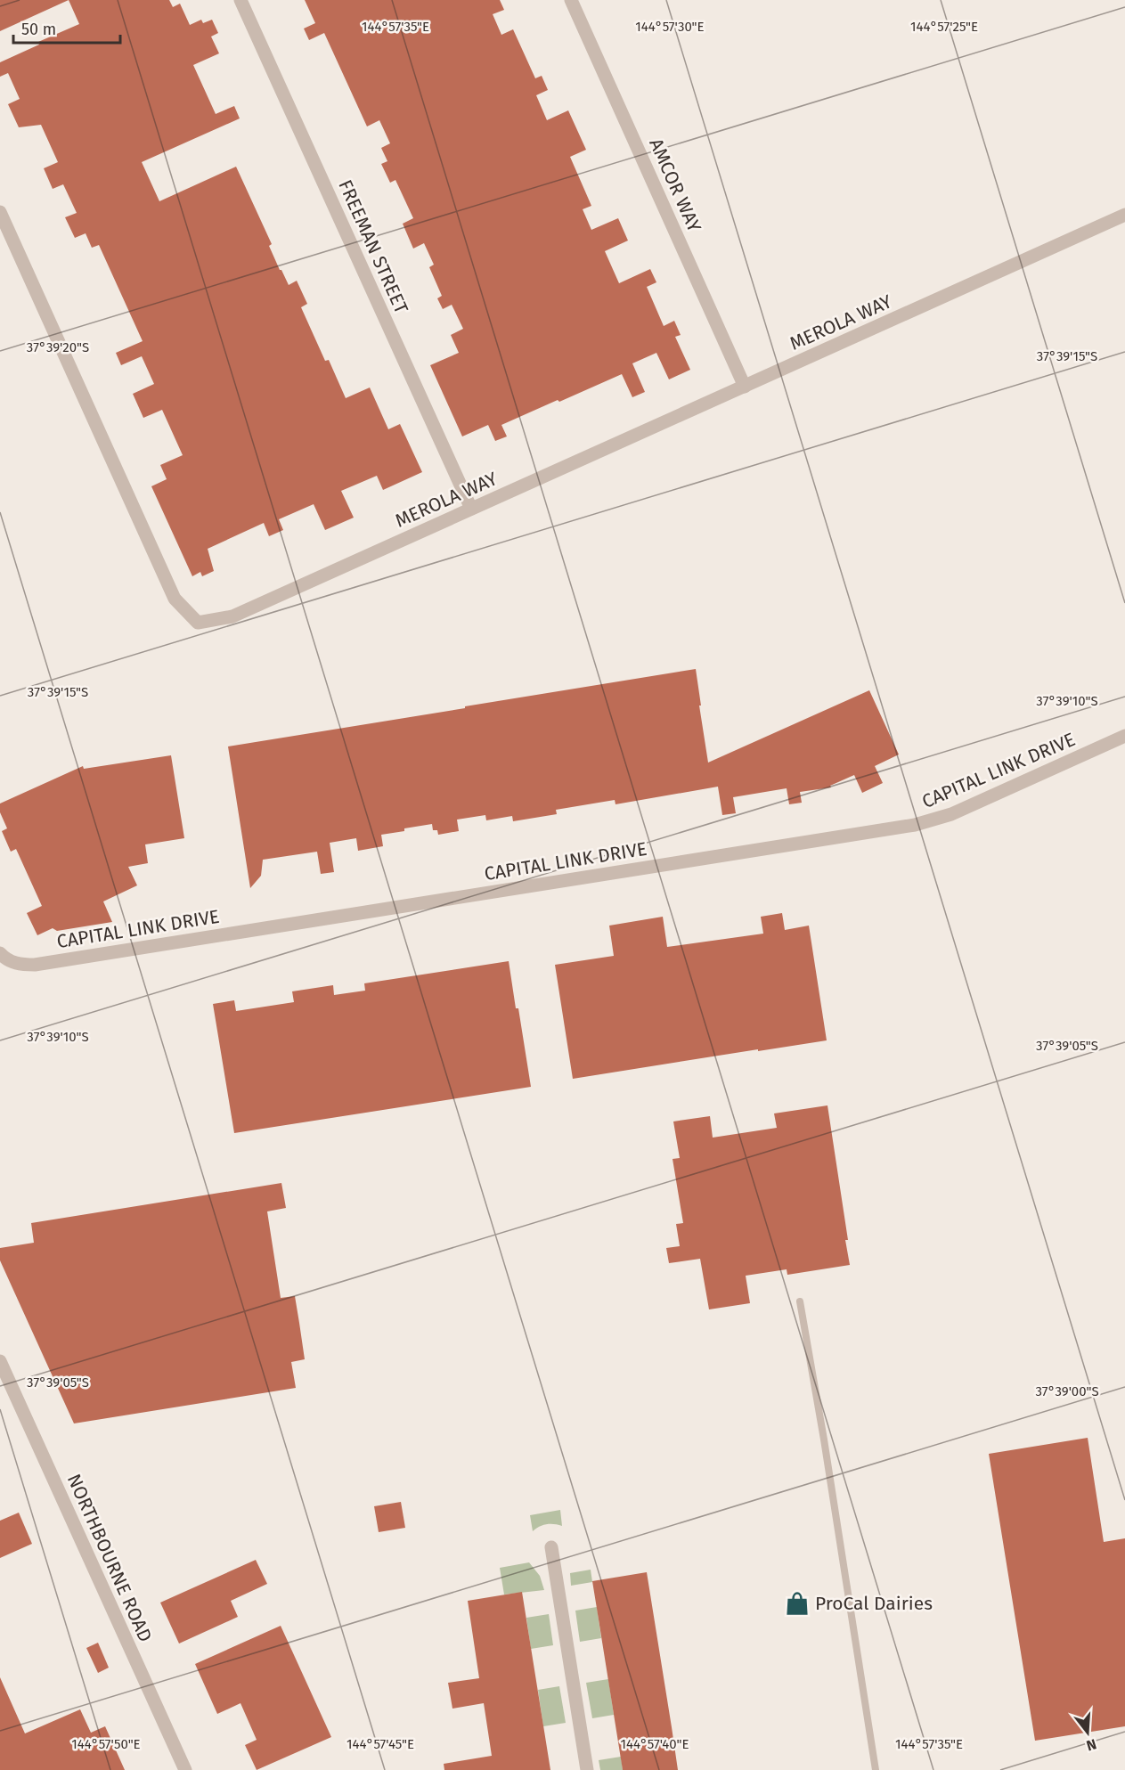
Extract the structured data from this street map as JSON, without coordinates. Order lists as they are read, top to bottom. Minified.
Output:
{"streets":{"street":["AMCOR WAY","FREEMAN STREET","MEROLA WAY","CAPITAL LINK DRIVE","NORTHBOURNE ROAD"]},"crossings":[["AMCOR WAY","MEROLA WAY"],["FREEMAN STREET","MEROLA WAY"]],"places":{"shop":["ProCal Dairies"]},"scale_bar":"50 m","north":"bottom","coordinates":["144°57'35\"E","144°57'30\"E","144°57'25\"E","37°39'20\"S","37°39'15\"S","37°39'10\"S","37°39'05\"S","37°39'00\"S","144°57'50\"E","144°57'45\"E","144°57'40\"E"]}
